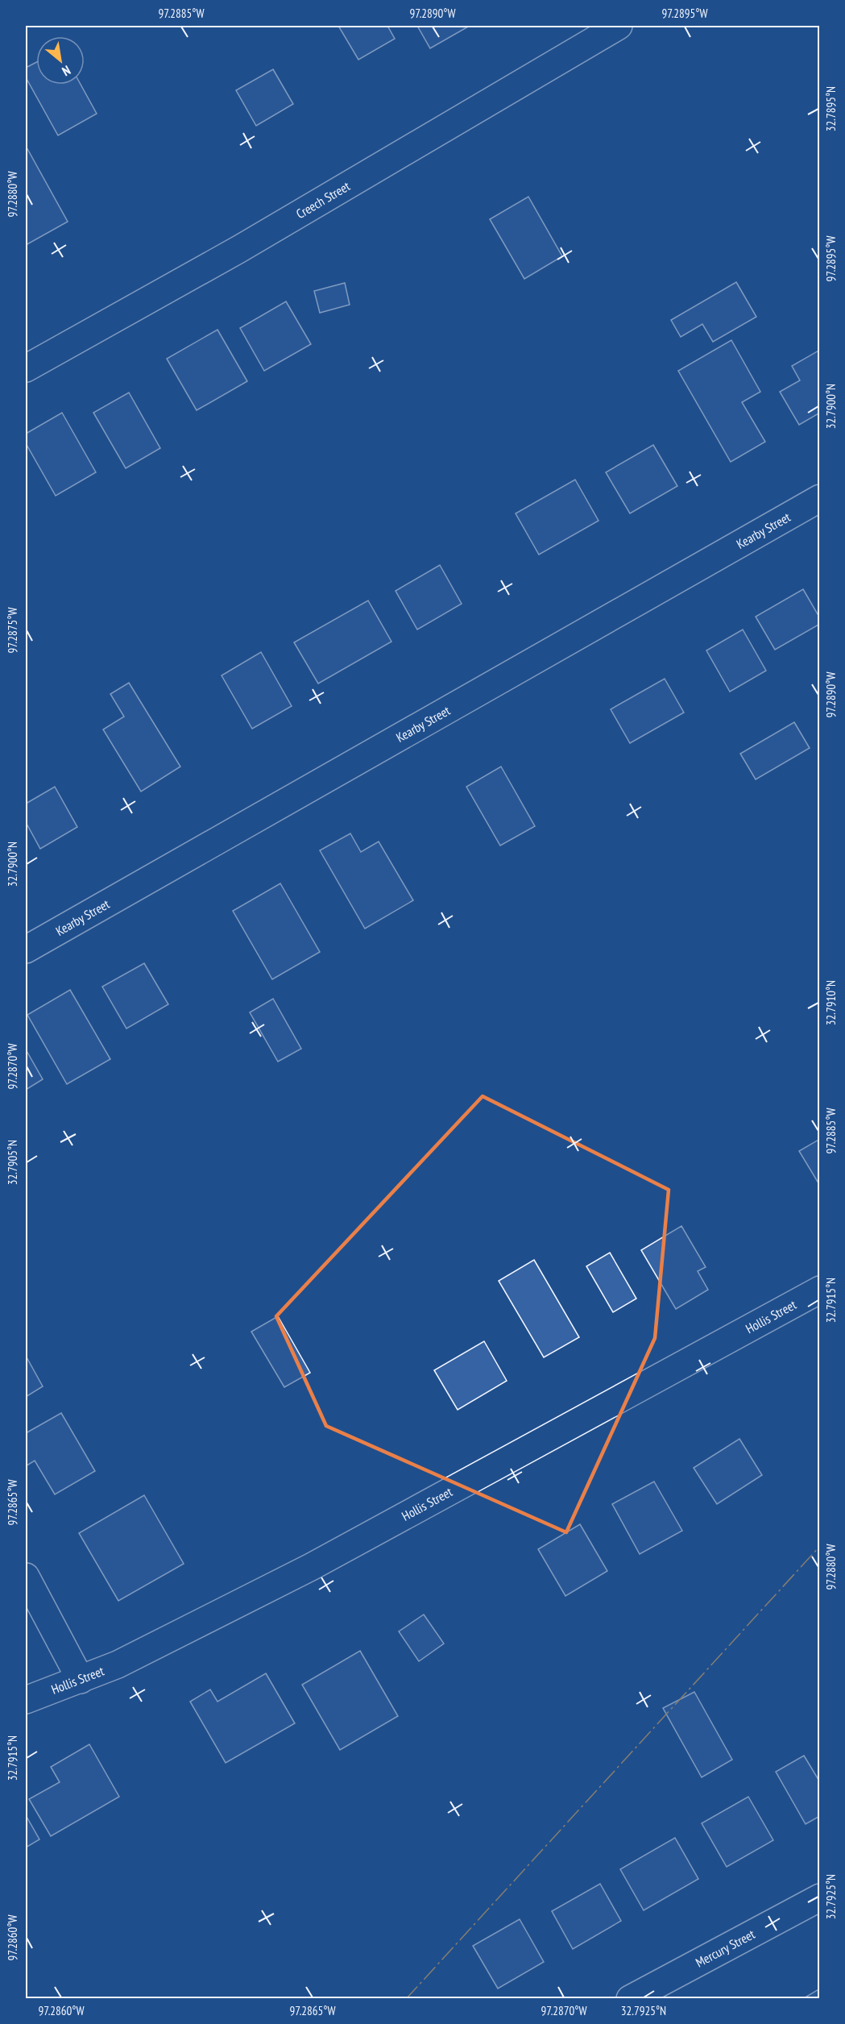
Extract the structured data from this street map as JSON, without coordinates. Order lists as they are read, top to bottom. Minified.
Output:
{"streets":{"street":["Creech Street","Kearby Street","Hollis Street","Mercury Street"]},"north":"bottom right","coordinates":["97.2885°W","97.2890°W","97.2895°W","32.7895°N","97.2880°W","32.7900°N","97.2875°W","32.7910°N","97.2870°W","32.7905°N","32.7915°N","97.2865°W","32.7925°N","97.2860°W"]}
